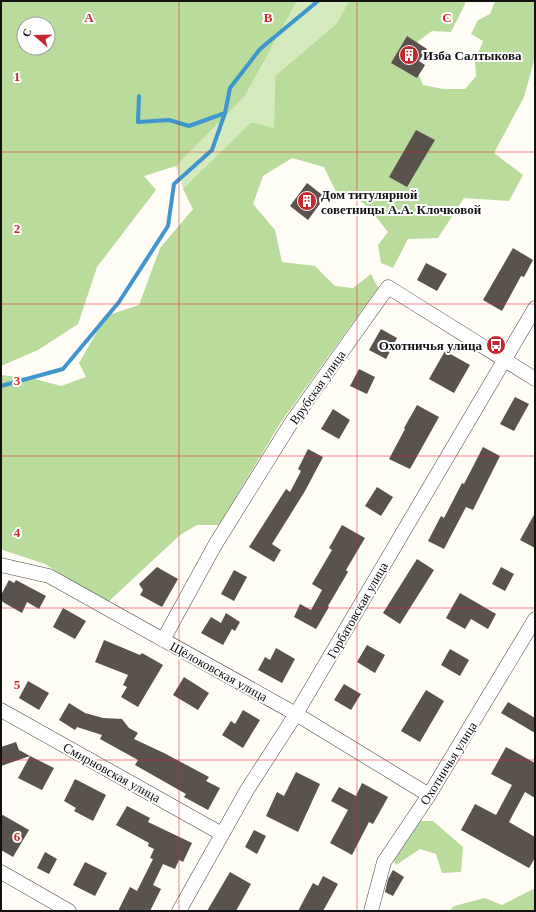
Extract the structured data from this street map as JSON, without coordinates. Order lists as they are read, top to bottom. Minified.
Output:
{"streets":{"street":["Врубская улица","Горбатовская улица","Щёлоковская улица","Охотничья улица","Смирновская улица"]},"crossings":[["Врубская улица","Горбатовская улица"],["Врубская улица","Щёлоковская улица"],["Горбатовская улица","Щёлоковская улица"],["Горбатовская улица","Смирновская улица"],["Щёлоковская улица","Охотничья улица"]],"places":{"building":["Изба Салтыкова","Дом титулярной советницы А.А. Клочковой"],"bus stop":["Охотничья улица"]},"north":"left","grid":{"columns":["A","B","C"],"rows":["1","2","3","4","5","6"]}}
